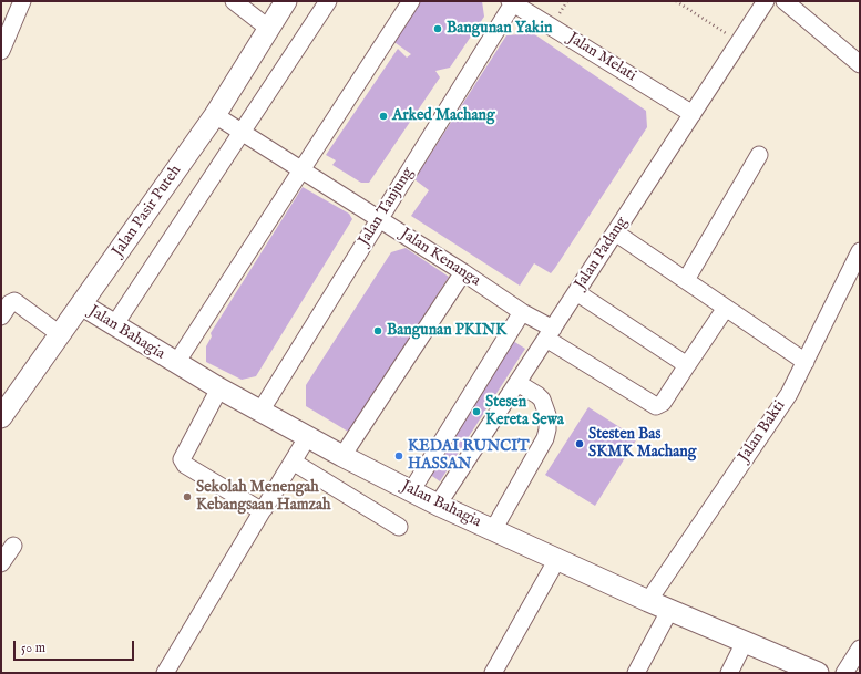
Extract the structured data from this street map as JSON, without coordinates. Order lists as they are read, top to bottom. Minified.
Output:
{"streets":{"main road":["Jalan Pasir Puteh","Jalan Bahagia"],"street":["Jalan Melati","Jalan Tanjung","Jalan Padang","Jalan Kenanga","Jalan Bakti"]},"crossings":[["Jalan Melati","Jalan Tanjung"],["Jalan Melati","Jalan Padang"],["Jalan Tanjung","Jalan Kenanga"],["Jalan Tanjung","Jalan Bahagia"],["Jalan Pasir Puteh","Jalan Kenanga"],["Jalan Pasir Puteh","Jalan Bahagia"],["Jalan Padang","Jalan Kenanga"],["Jalan Padang","Jalan Bahagia"],["Jalan Bahagia","Jalan Bakti"]],"places":["Bangunan Yakin","Arked Machang","Bangunan PKINK","Stesen Kereta Sewa","Stesten Bas SKMK Machang","KEDAI RUNCIT HASSAN","Sekolah Menengah Kebangsaan Hamzah"],"scale_bar":"50 m"}
